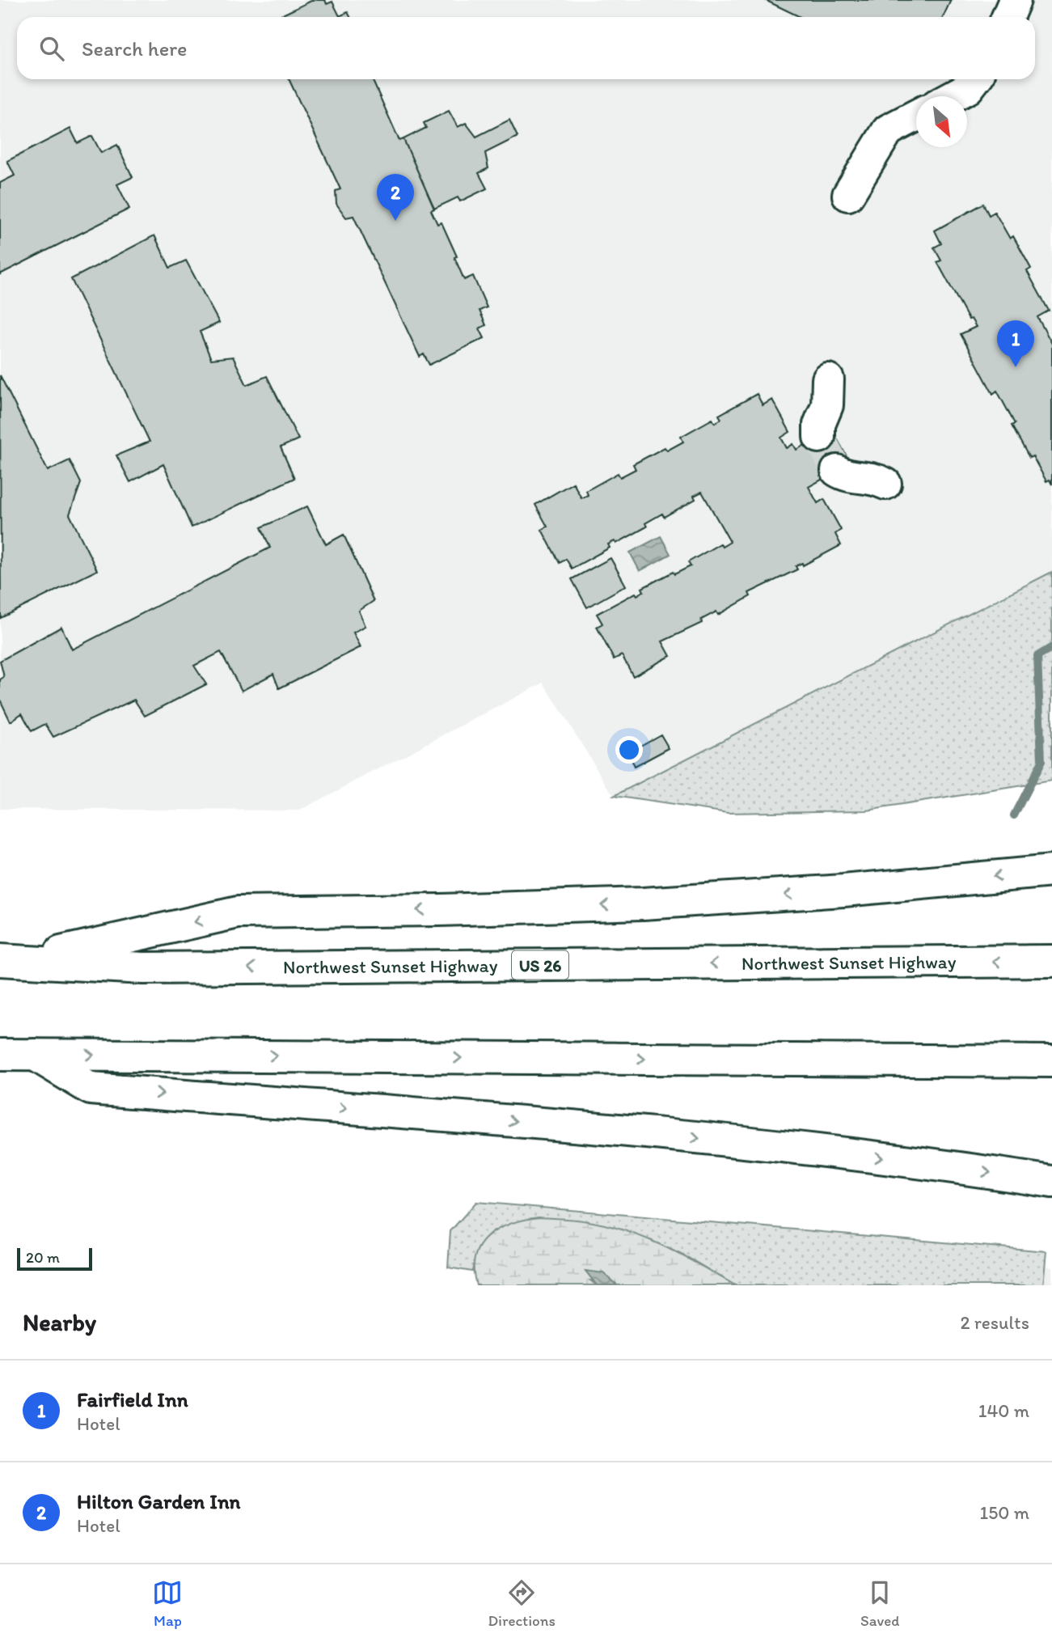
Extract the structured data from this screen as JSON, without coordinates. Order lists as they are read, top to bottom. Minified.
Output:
{"streets":{"main road":["Northwest Sunset Highway","US 26"]},"scale_bar":"20 m","north":"bottom right","page":{"search":"Search here","pins":["2","1"],"scale":"20 m","heading":["Nearby","2 results"],"list":[{"mark":"1","name":"Fairfield Inn","note":"Hotel","value":"140 m"},{"mark":"2","name":"Hilton Garden Inn","note":"Hotel","value":"150 m"}],"nav":["Map","Directions","Saved"]}}
